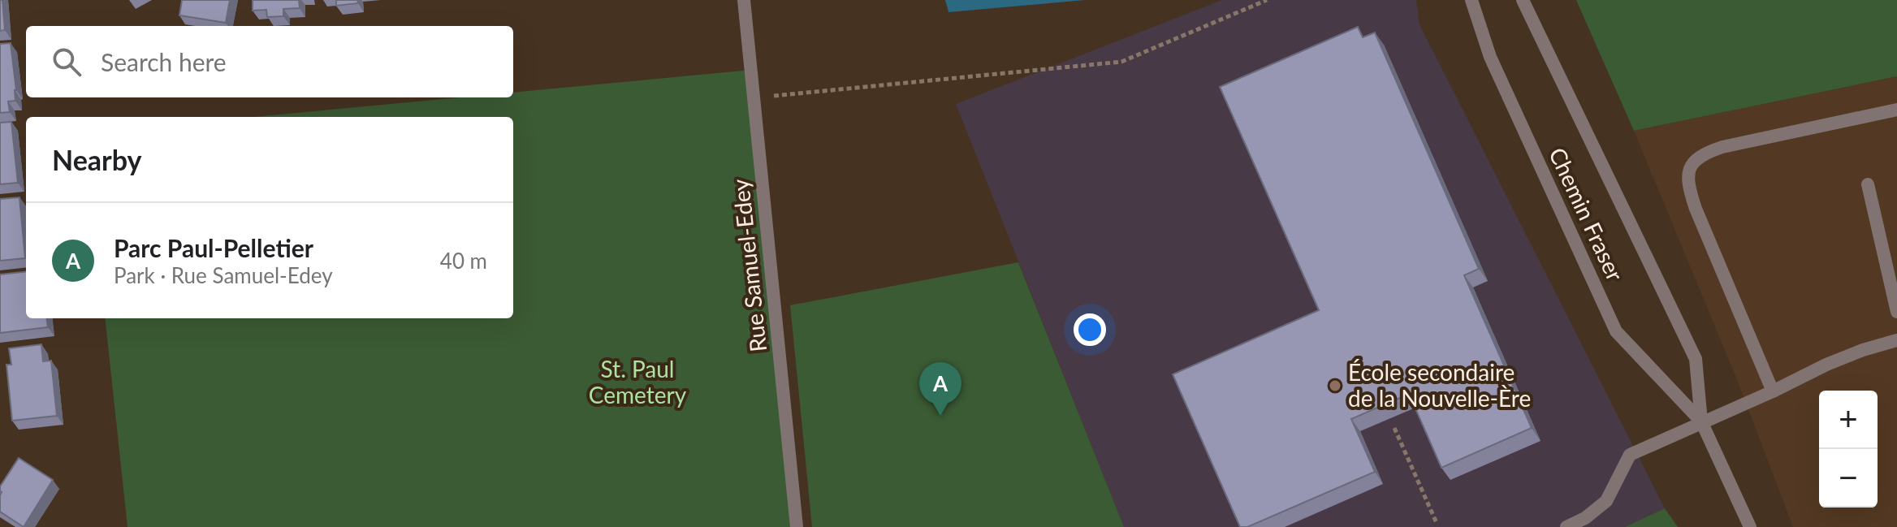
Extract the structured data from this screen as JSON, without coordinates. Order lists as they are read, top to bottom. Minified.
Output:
{"streets":{"street":["Chemin Fraser","Rue Samuel-Edey"]},"parks":["St. Paul Cemetery"],"places":["École secondaire de la Nouvelle-Ère"],"page":{"search":"Search here","heading":"Nearby","list":[{"mark":"A","name":"Parc Paul-Pelletier","note":"Park · Rue Samuel-Edey","value":"40 m"}],"pins":"A","map_buttons":["+","−"]}}
